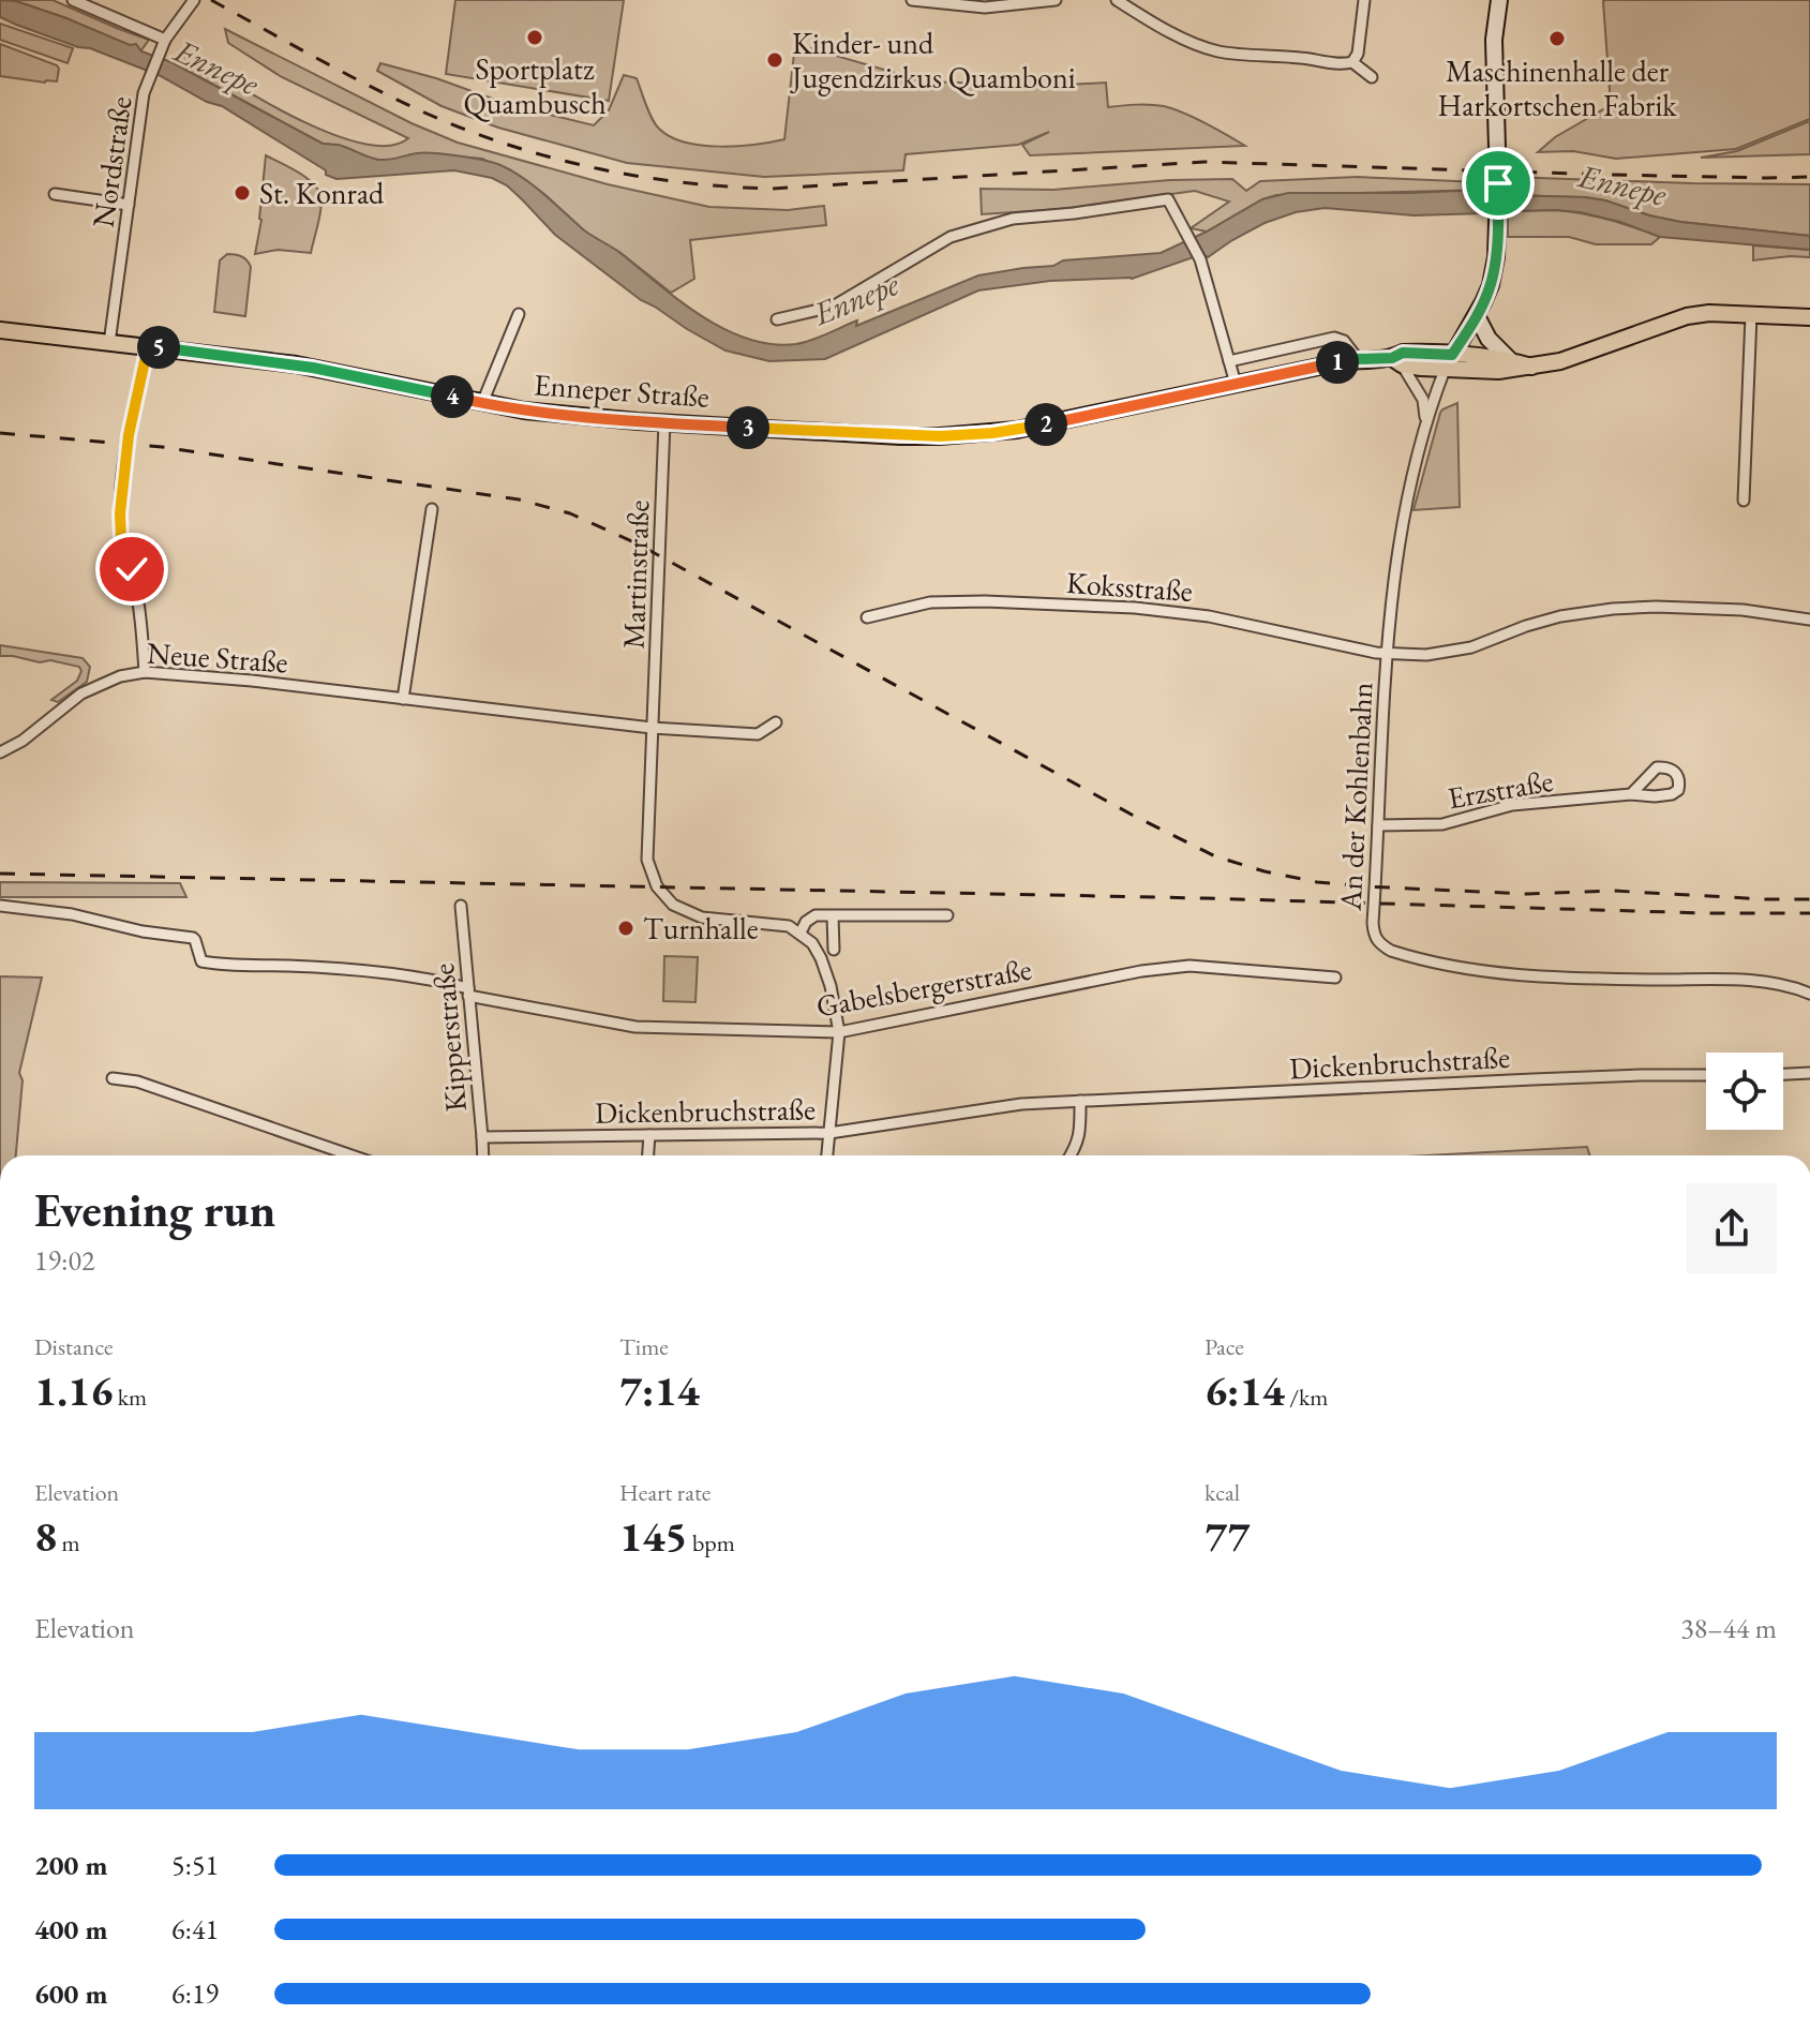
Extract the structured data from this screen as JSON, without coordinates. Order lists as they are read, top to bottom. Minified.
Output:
{"streets":{"main road":["Enneper Straße"],"street":["Nordstraße","Martinstraße","Koksstraße","Neue Straße","Erzstraße","An der Kohlenbahn","Gabelsbergerstraße","Kipperstraße","Dickenbruchstraße"]},"crossings":[["Nordstraße","Enneper Straße"],["Enneper Straße","Martinstraße"],["Enneper Straße","An der Kohlenbahn"],["Martinstraße","Neue Straße"],["Koksstraße","An der Kohlenbahn"],["Erzstraße","An der Kohlenbahn"],["Gabelsbergerstraße","Kipperstraße"],["Kipperstraße","Dickenbruchstraße"]],"water":["Ennepe"],"places":["Sportplatz Quambusch","Maschinenhalle der Harkortschen Fabrik","Kinder- und Jugendzirkus Quamboni","St. Konrad","Turnhalle"],"page":{"pins":["5","1","4","2","3"],"heading":["Evening run","19:02"],"stats":[["Distance","1.16 km"],["Time","7:14"],["Pace","6:14 /km"],["Elevation","8 m"],["Heart rate","145 bpm"],["kcal","77"]],"chart":["Elevation","38–44 m"],"list":[{"name":"200 m","note":"5:51"},{"name":"400 m","note":"6:41"},{"name":"600 m","note":"6:19"}]}}
